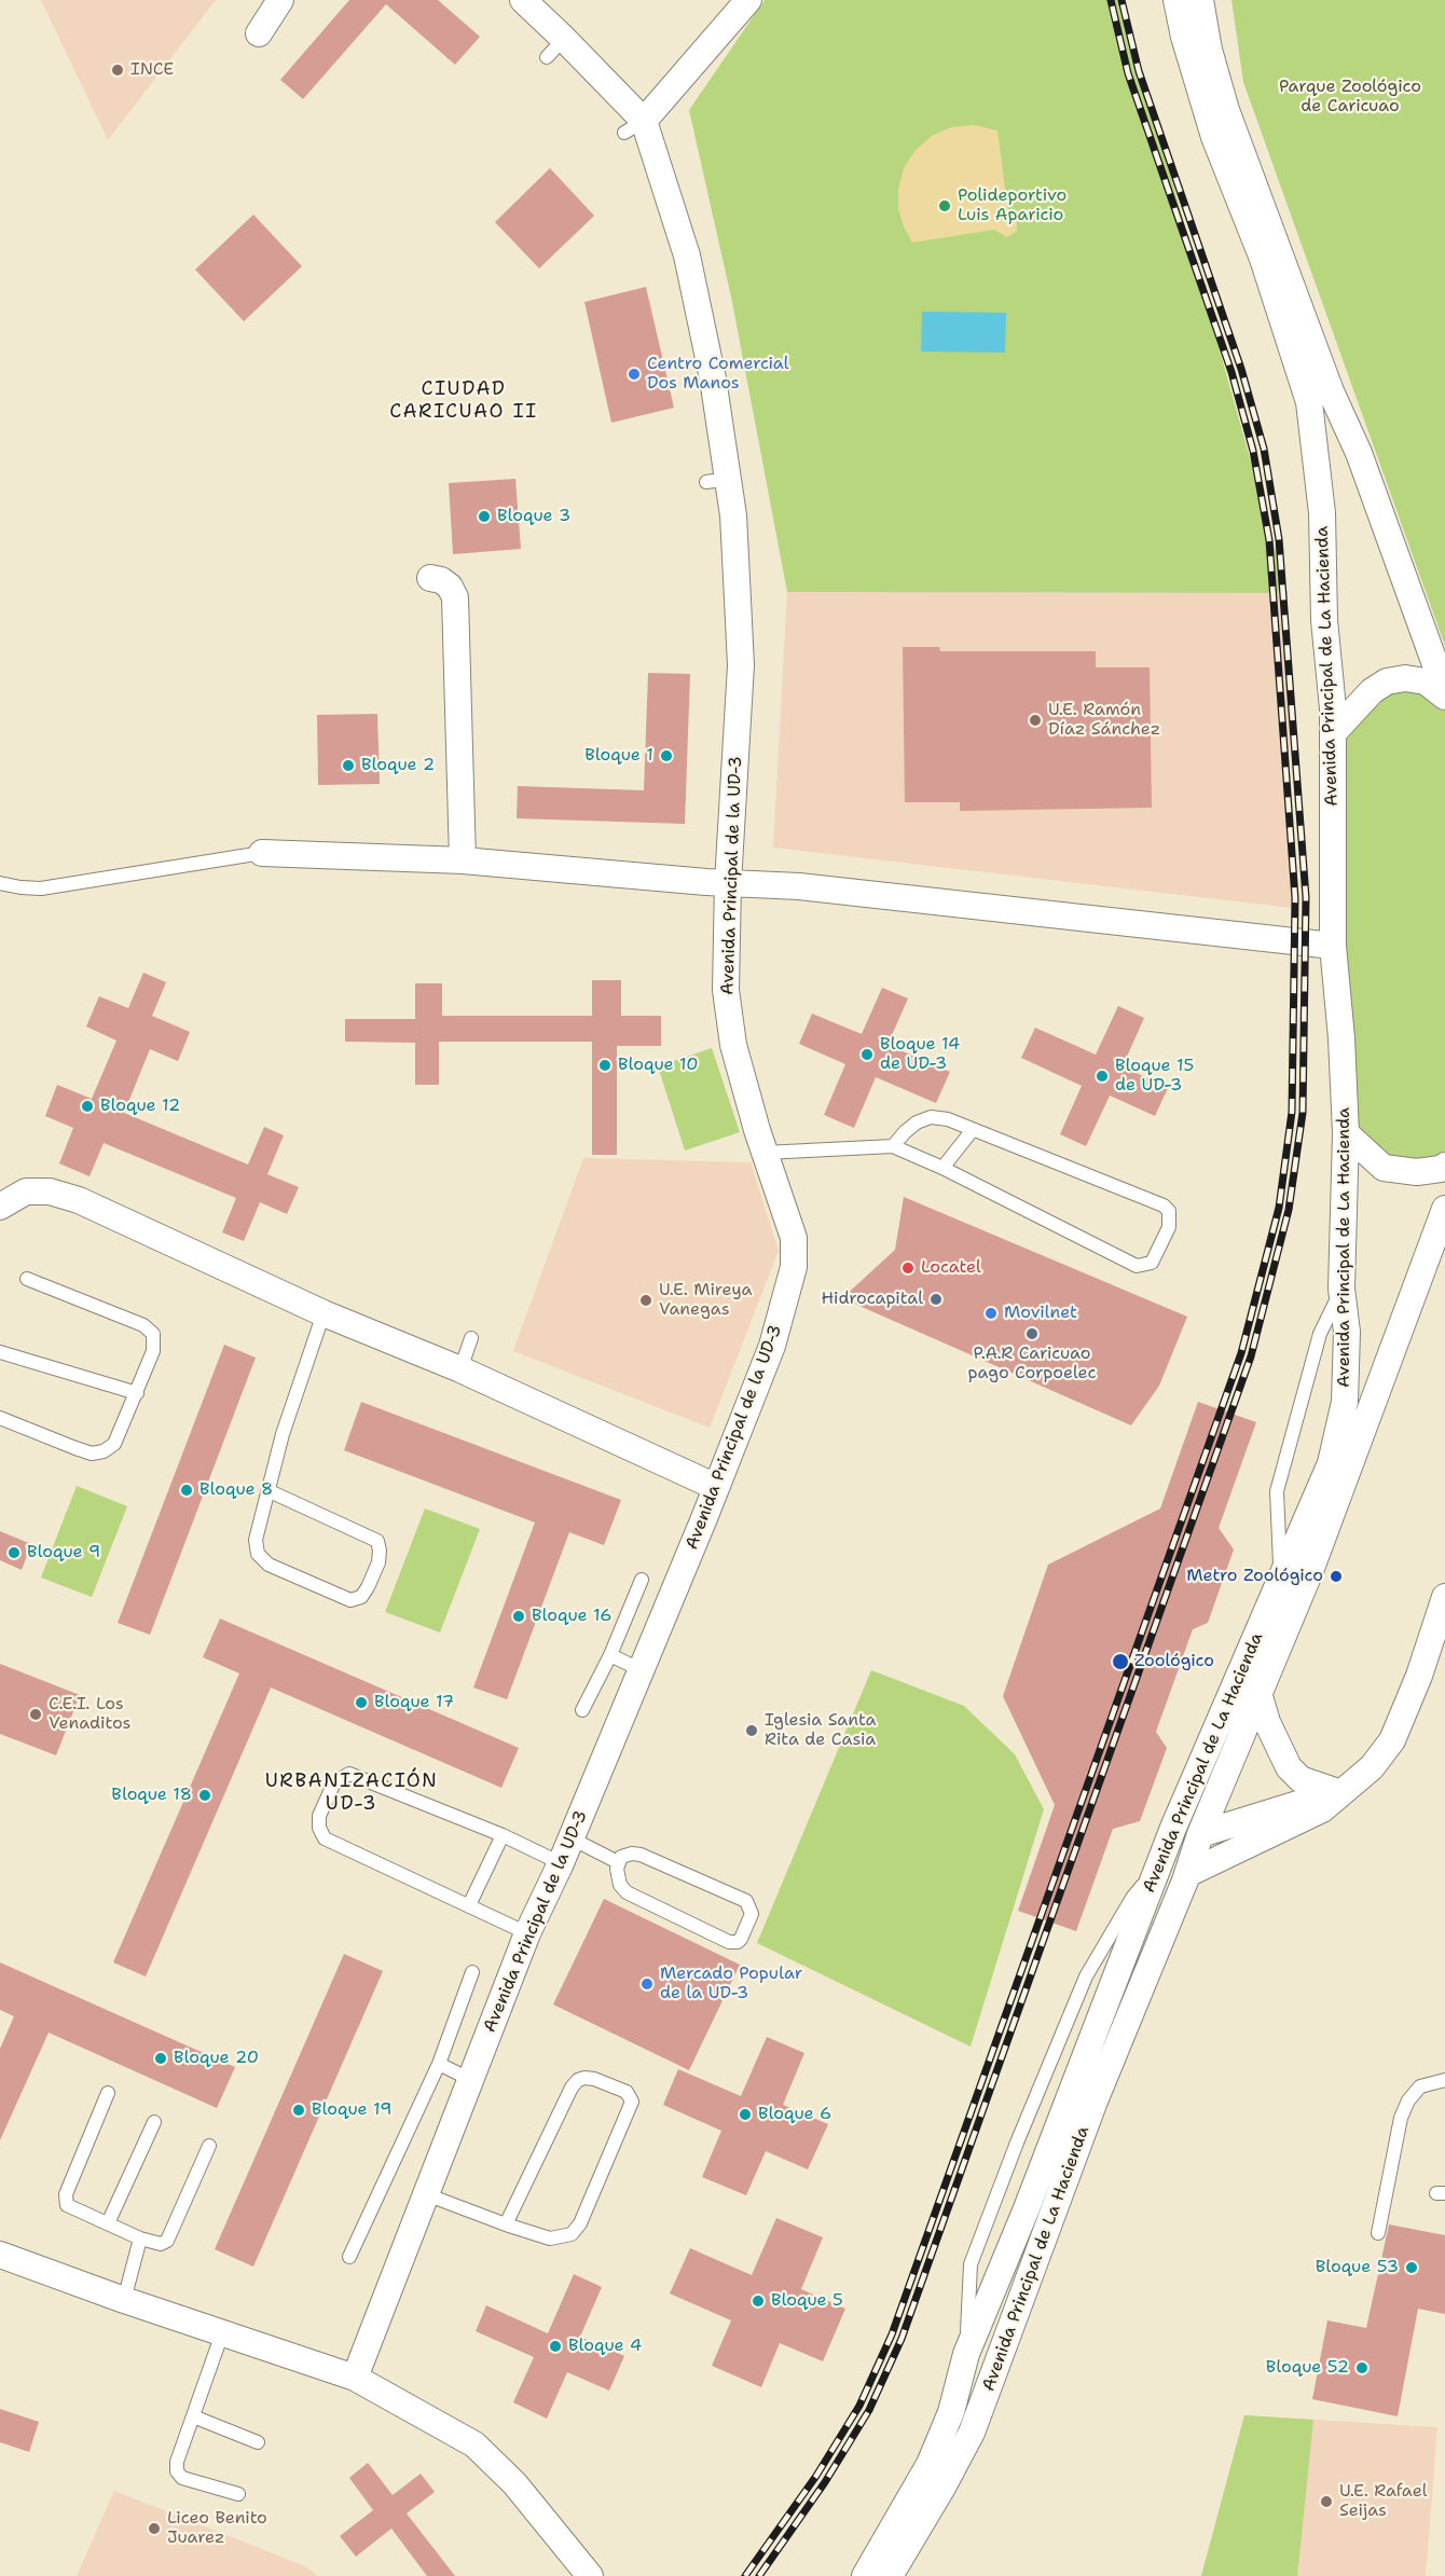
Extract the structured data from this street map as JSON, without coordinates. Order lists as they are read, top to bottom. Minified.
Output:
{"streets":{"street":["Avenida Principal de La Hacienda","Avenida Principal de la UD-3"]},"districts":["CIUDAD CARICUAO II","URBANIZACIÓN UD-3"],"parks":["Parque Zoológico de Caricuao"],"places":["INCE","Polideportivo Luis Aparicio","Centro Comercial Dos Manos","Bloque 3","U.E. Ramón Díaz Sánchez","Bloque 1","Bloque 2","Bloque 14 de UD-3","Bloque 10","Bloque 15 de UD-3","Bloque 12","Locatel","Hidrocapital","U.E. Mireya Vanegas","Movilnet","P.A.R Caricuao pago Corpoelec","Bloque 8","Bloque 9","Metro Zoológico","Bloque 16","Zoológico","Bloque 17","C.E.I. Los Venaditos","Iglesia Santa Rita de Casia","Bloque 18","Mercado Popular de la UD-3","Bloque 20","Bloque 19","Bloque 6","Bloque 53","Bloque 5","Bloque 4","Bloque 52","U.E. Rafael Seijas","Liceo Benito Juarez"]}
